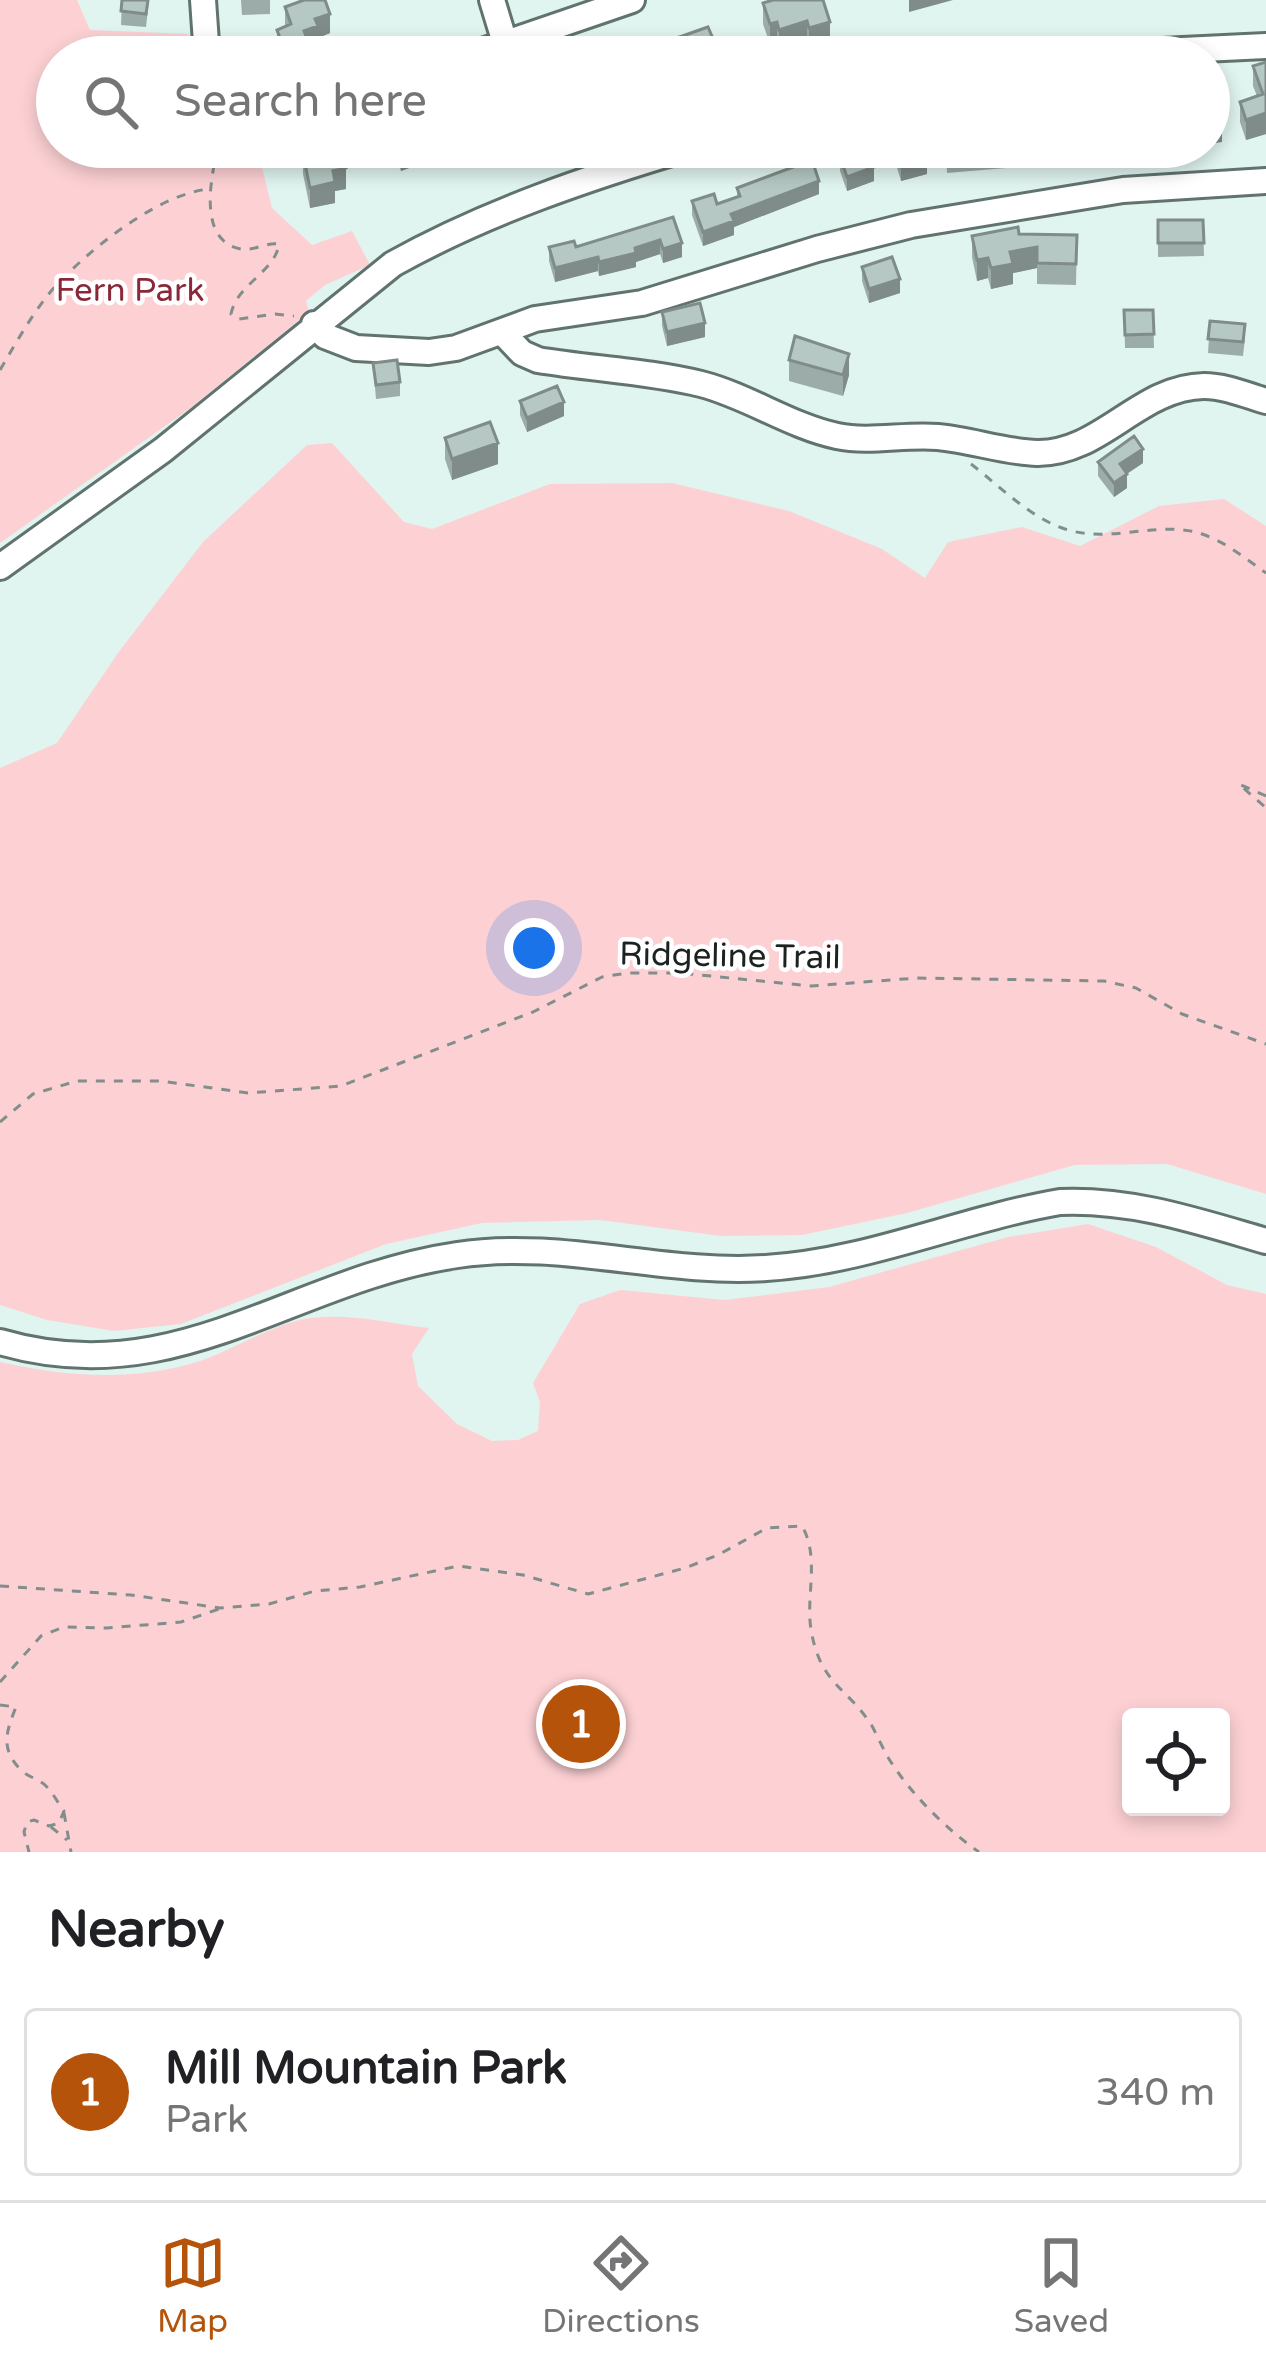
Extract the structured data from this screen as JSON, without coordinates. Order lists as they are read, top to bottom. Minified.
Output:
{"streets":{"path":["Ridgeline Trail"]},"parks":["Fern Park"],"page":{"search":"Search here","pins":"1","heading":"Nearby","list":[{"mark":"1","name":"Mill Mountain Park","note":"Park","value":"340 m"}],"nav":["Map","Directions","Saved"]}}
